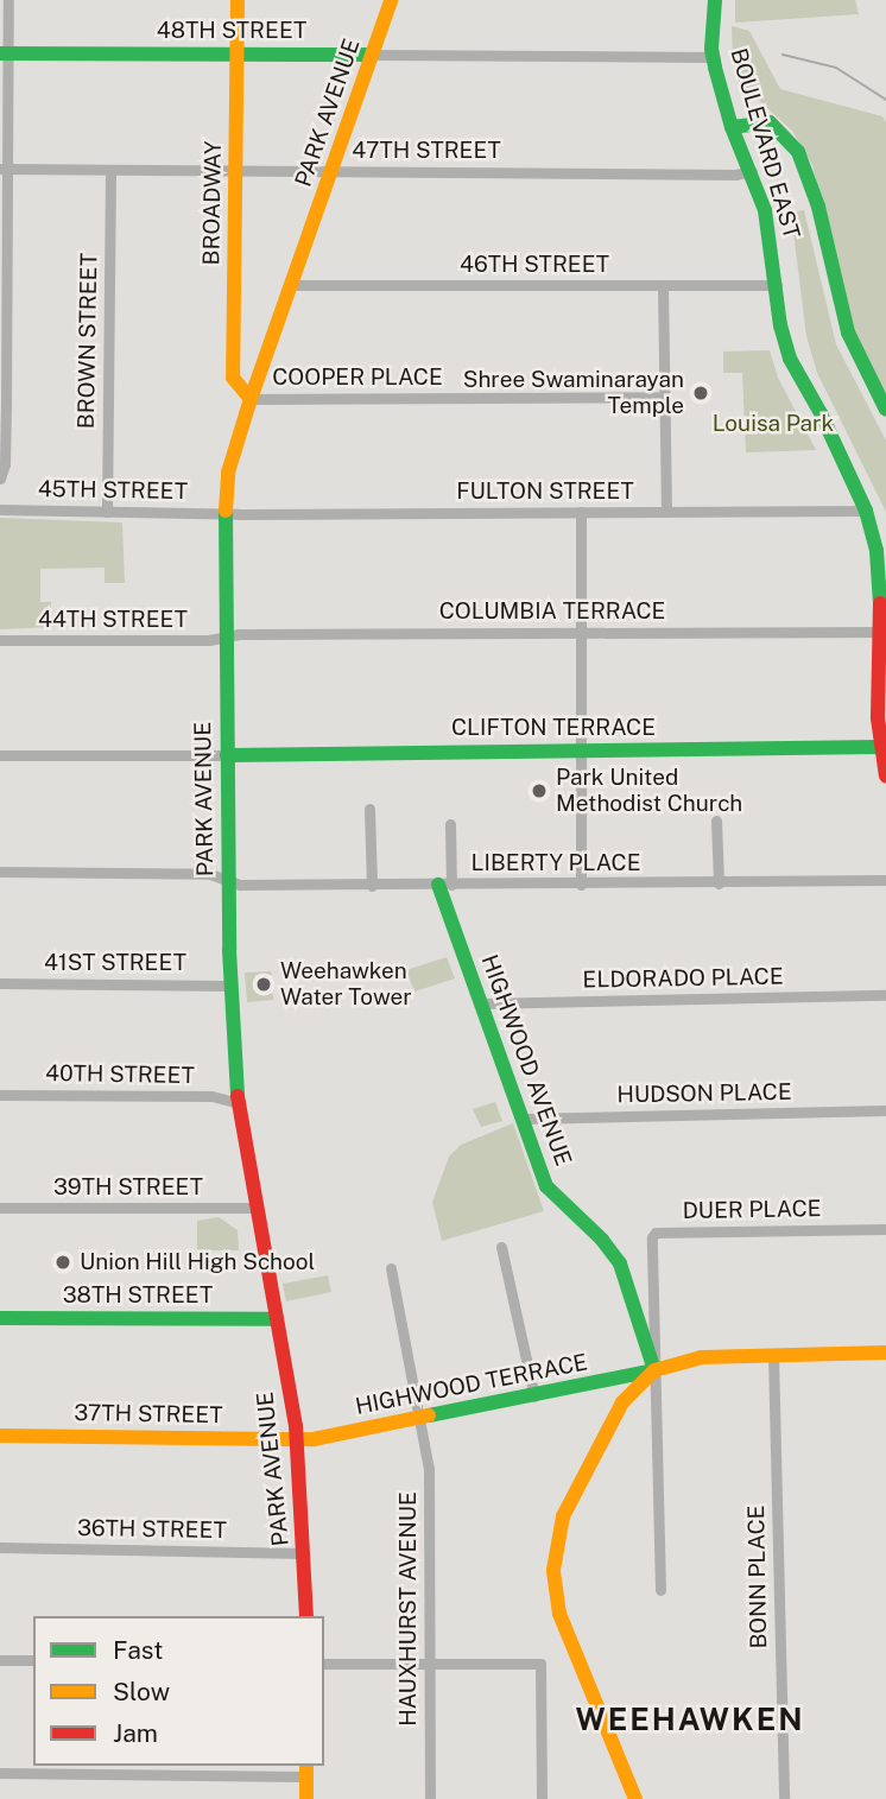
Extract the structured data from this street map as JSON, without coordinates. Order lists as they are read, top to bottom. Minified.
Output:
{"streets":{"street":["48TH STREET","PARK AVENUE","BOULEVARD EAST","47TH STREET","BROADWAY","46TH STREET","BROWN STREET","COOPER PLACE","45TH STREET","FULTON STREET","COLUMBIA TERRACE","44TH STREET","CLIFTON TERRACE","LIBERTY PLACE","41ST STREET","ELDORADO PLACE","HIGHWOOD AVENUE","40TH STREET","HUDSON PLACE","39TH STREET","DUER PLACE","38TH STREET","HIGHWOOD TERRACE","37TH STREET","36TH STREET","BONN PLACE","HAUXHURST AVENUE"]},"crossings":[["48TH STREET","PARK AVENUE"],["48TH STREET","BOULEVARD EAST"],["48TH STREET","BROADWAY"],["PARK AVENUE","47TH STREET"],["PARK AVENUE","BROADWAY"],["PARK AVENUE","46TH STREET"],["PARK AVENUE","COOPER PLACE"],["PARK AVENUE","45TH STREET"],["PARK AVENUE","FULTON STREET"],["PARK AVENUE","COLUMBIA TERRACE"],["PARK AVENUE","44TH STREET"],["PARK AVENUE","CLIFTON TERRACE"],["PARK AVENUE","LIBERTY PLACE"],["PARK AVENUE","41ST STREET"],["PARK AVENUE","40TH STREET"],["PARK AVENUE","39TH STREET"],["PARK AVENUE","38TH STREET"],["PARK AVENUE","HIGHWOOD TERRACE"],["PARK AVENUE","37TH STREET"],["PARK AVENUE","36TH STREET"],["BOULEVARD EAST","47TH STREET"],["BOULEVARD EAST","46TH STREET"],["BOULEVARD EAST","FULTON STREET"],["BOULEVARD EAST","COLUMBIA TERRACE"],["BOULEVARD EAST","CLIFTON TERRACE"],["47TH STREET","BROADWAY"],["47TH STREET","BROWN STREET"],["BROADWAY","COOPER PLACE"],["BROWN STREET","45TH STREET"],["45TH STREET","FULTON STREET"],["COLUMBIA TERRACE","44TH STREET"],["LIBERTY PLACE","HIGHWOOD AVENUE"],["ELDORADO PLACE","HIGHWOOD AVENUE"],["HIGHWOOD AVENUE","HUDSON PLACE"],["HIGHWOOD AVENUE","DUER PLACE"],["HIGHWOOD AVENUE","HIGHWOOD TERRACE"],["DUER PLACE","HIGHWOOD TERRACE"],["HIGHWOOD TERRACE","37TH STREET"],["HIGHWOOD TERRACE","HAUXHURST AVENUE"]],"districts":["WEEHAWKEN"],"parks":["Louisa Park"],"places":["Shree Swaminarayan Temple","Park United Methodist Church","Weehawken Water Tower","Union Hill High School"],"legend":["Fast","Slow","Jam"]}
